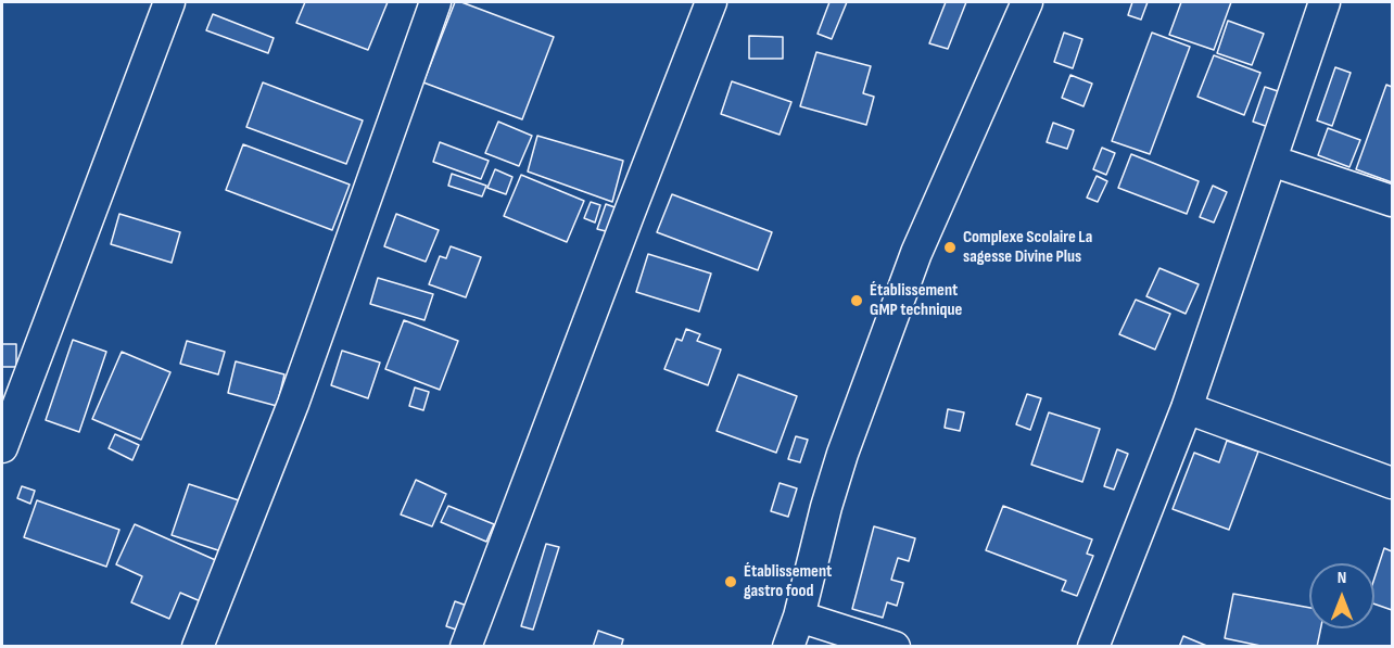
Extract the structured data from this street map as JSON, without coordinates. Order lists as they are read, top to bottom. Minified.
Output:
{"places":["Complexe Scolaire La sagesse Divine Plus","Établissement GMP technique","Établissement gastro food"],"north":"top"}
